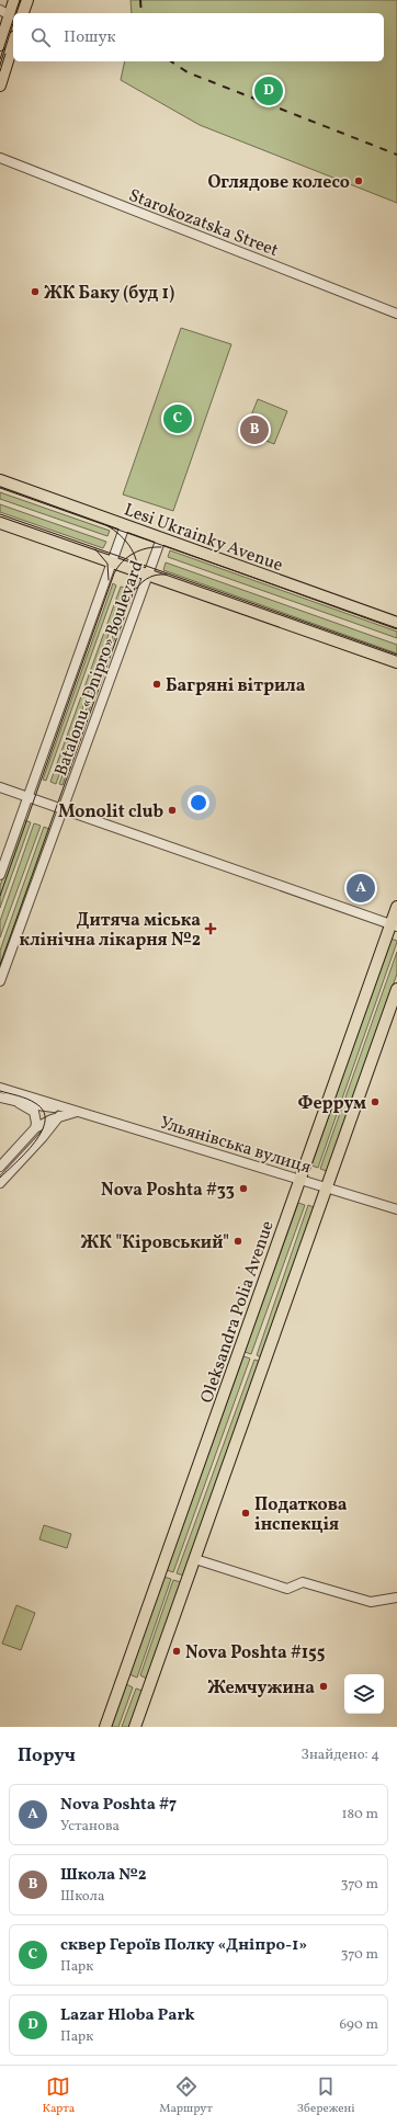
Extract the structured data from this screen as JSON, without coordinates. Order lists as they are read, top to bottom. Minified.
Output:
{"streets":{"main road":["Lesi Ukrainky Avenue","Oleksandra Polia Avenue"],"street":["Starokozatska Street","Batalonu «Dnipro» Boulevard","Ульянівська вулиця"]},"crossings":[["Lesi Ukrainky Avenue","Batalonu «Dnipro» Boulevard"],["Ульянівська вулиця","Oleksandra Polia Avenue"]],"places":{"other":["Оглядове колесо","ЖК Баку (буд 1)","Багряні вітрила","Monolit club","Феррум","Nova Poshta #33","ЖК \"Кіровський\"","Податкова інспекція","Nova Poshta #155","Жемчужина"],"health":["Дитяча міська клінічна лікарня №2"]},"page":{"search":"Пошук","pins":["D","C","B","A"],"heading":["Поруч","Знайдено: 4"],"list":[{"mark":"A","name":"Nova Poshta #7","note":"Установа","value":"180 m"},{"mark":"B","name":"Школа №2","note":"Школа","value":"370 m"},{"mark":"C","name":"сквер Героїв Полку «Дніпро-1»","note":"Парк","value":"370 m"},{"mark":"D","name":"Lazar Hloba Park","note":"Парк","value":"690 m"}],"nav":["Карта","Маршрут","Збережені"]}}
